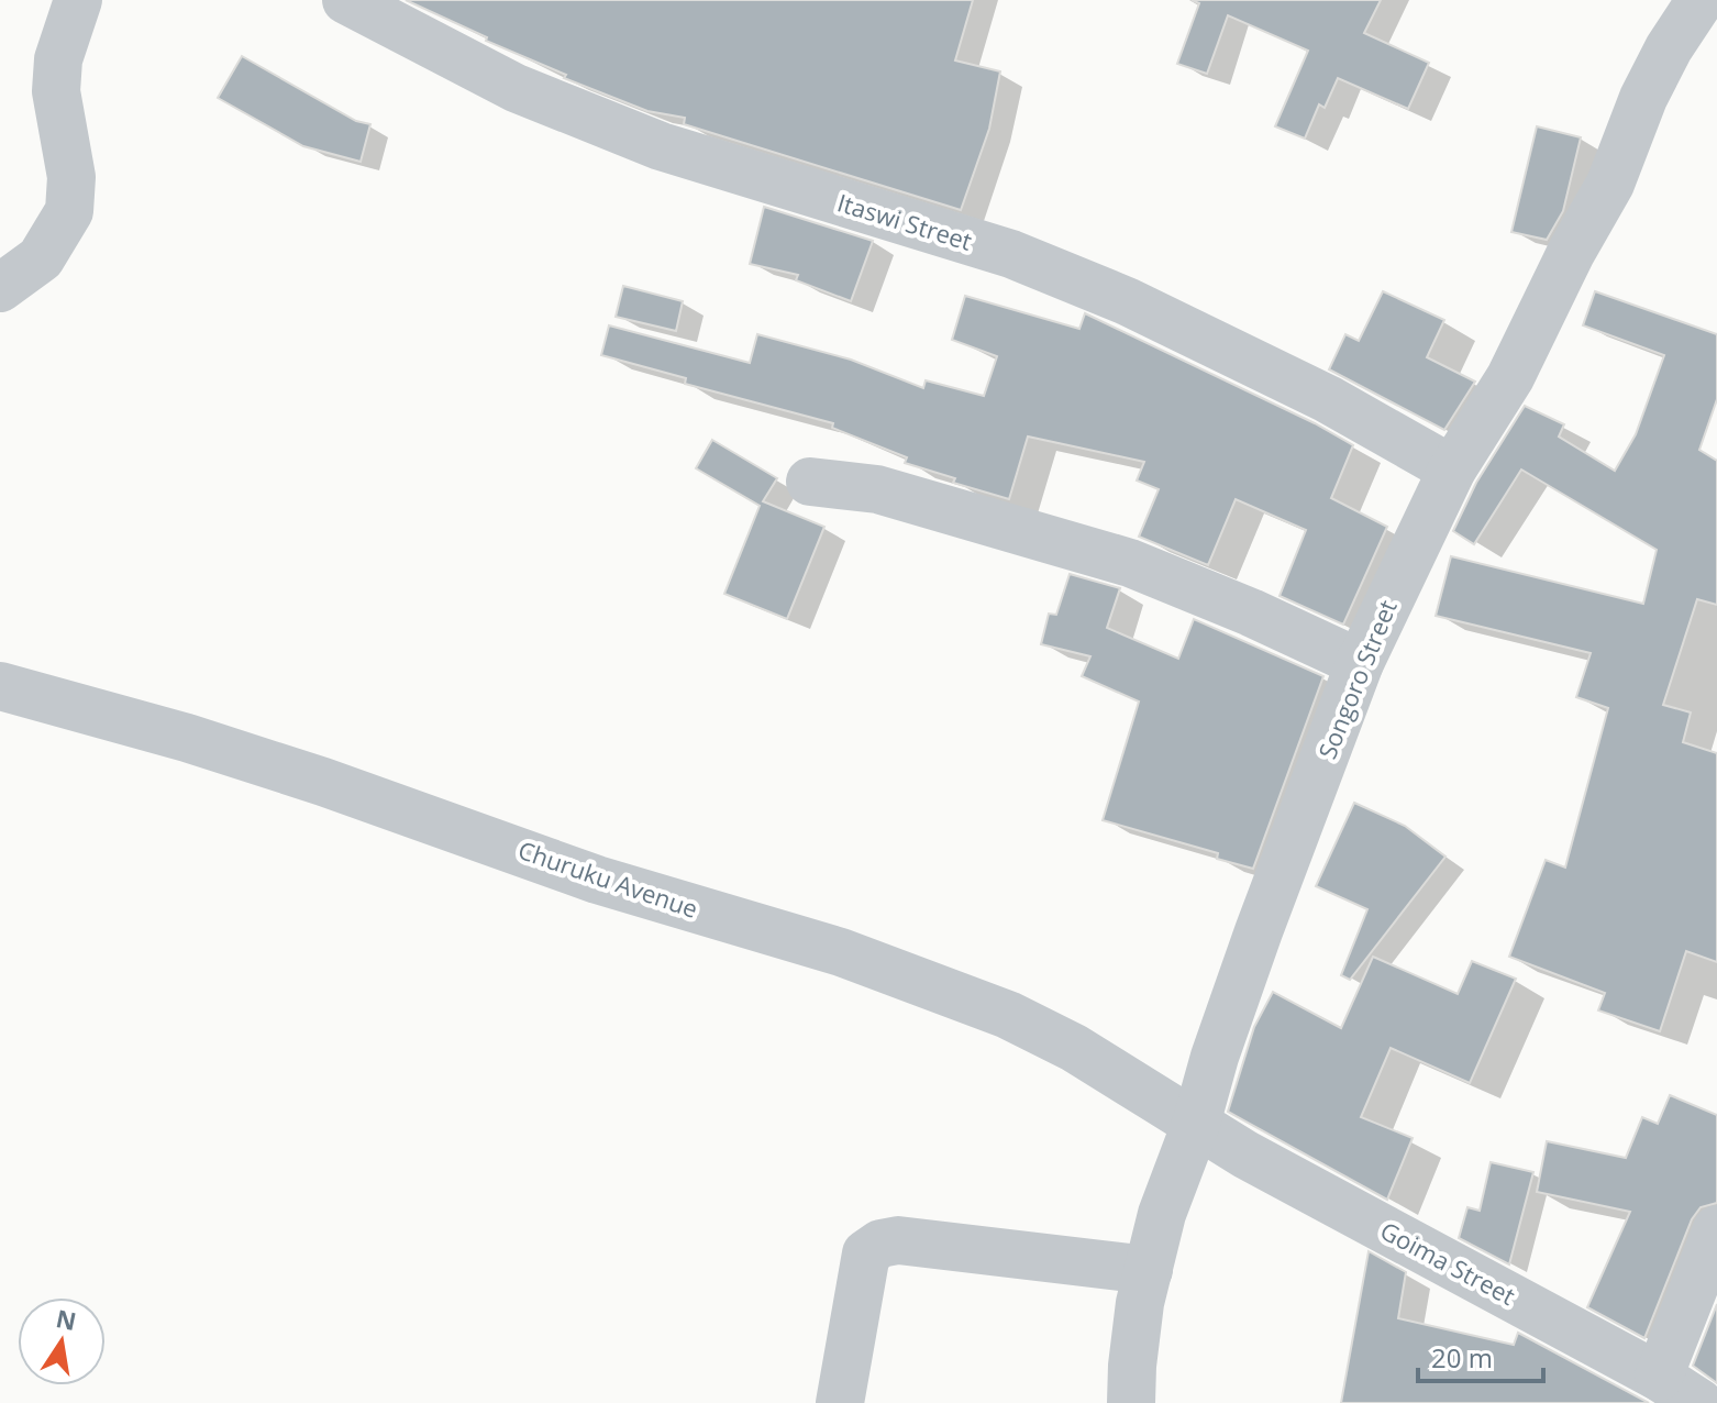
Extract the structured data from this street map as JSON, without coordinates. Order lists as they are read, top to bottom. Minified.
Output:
{"streets":{"street":["Itaswi Street","Songoro Street","Churuku Avenue","Goima Street"]},"crossings":[["Itaswi Street","Songoro Street"],["Songoro Street","Churuku Avenue"],["Songoro Street","Goima Street"],["Churuku Avenue","Goima Street"]],"scale_bar":"20 m","north":"top"}
